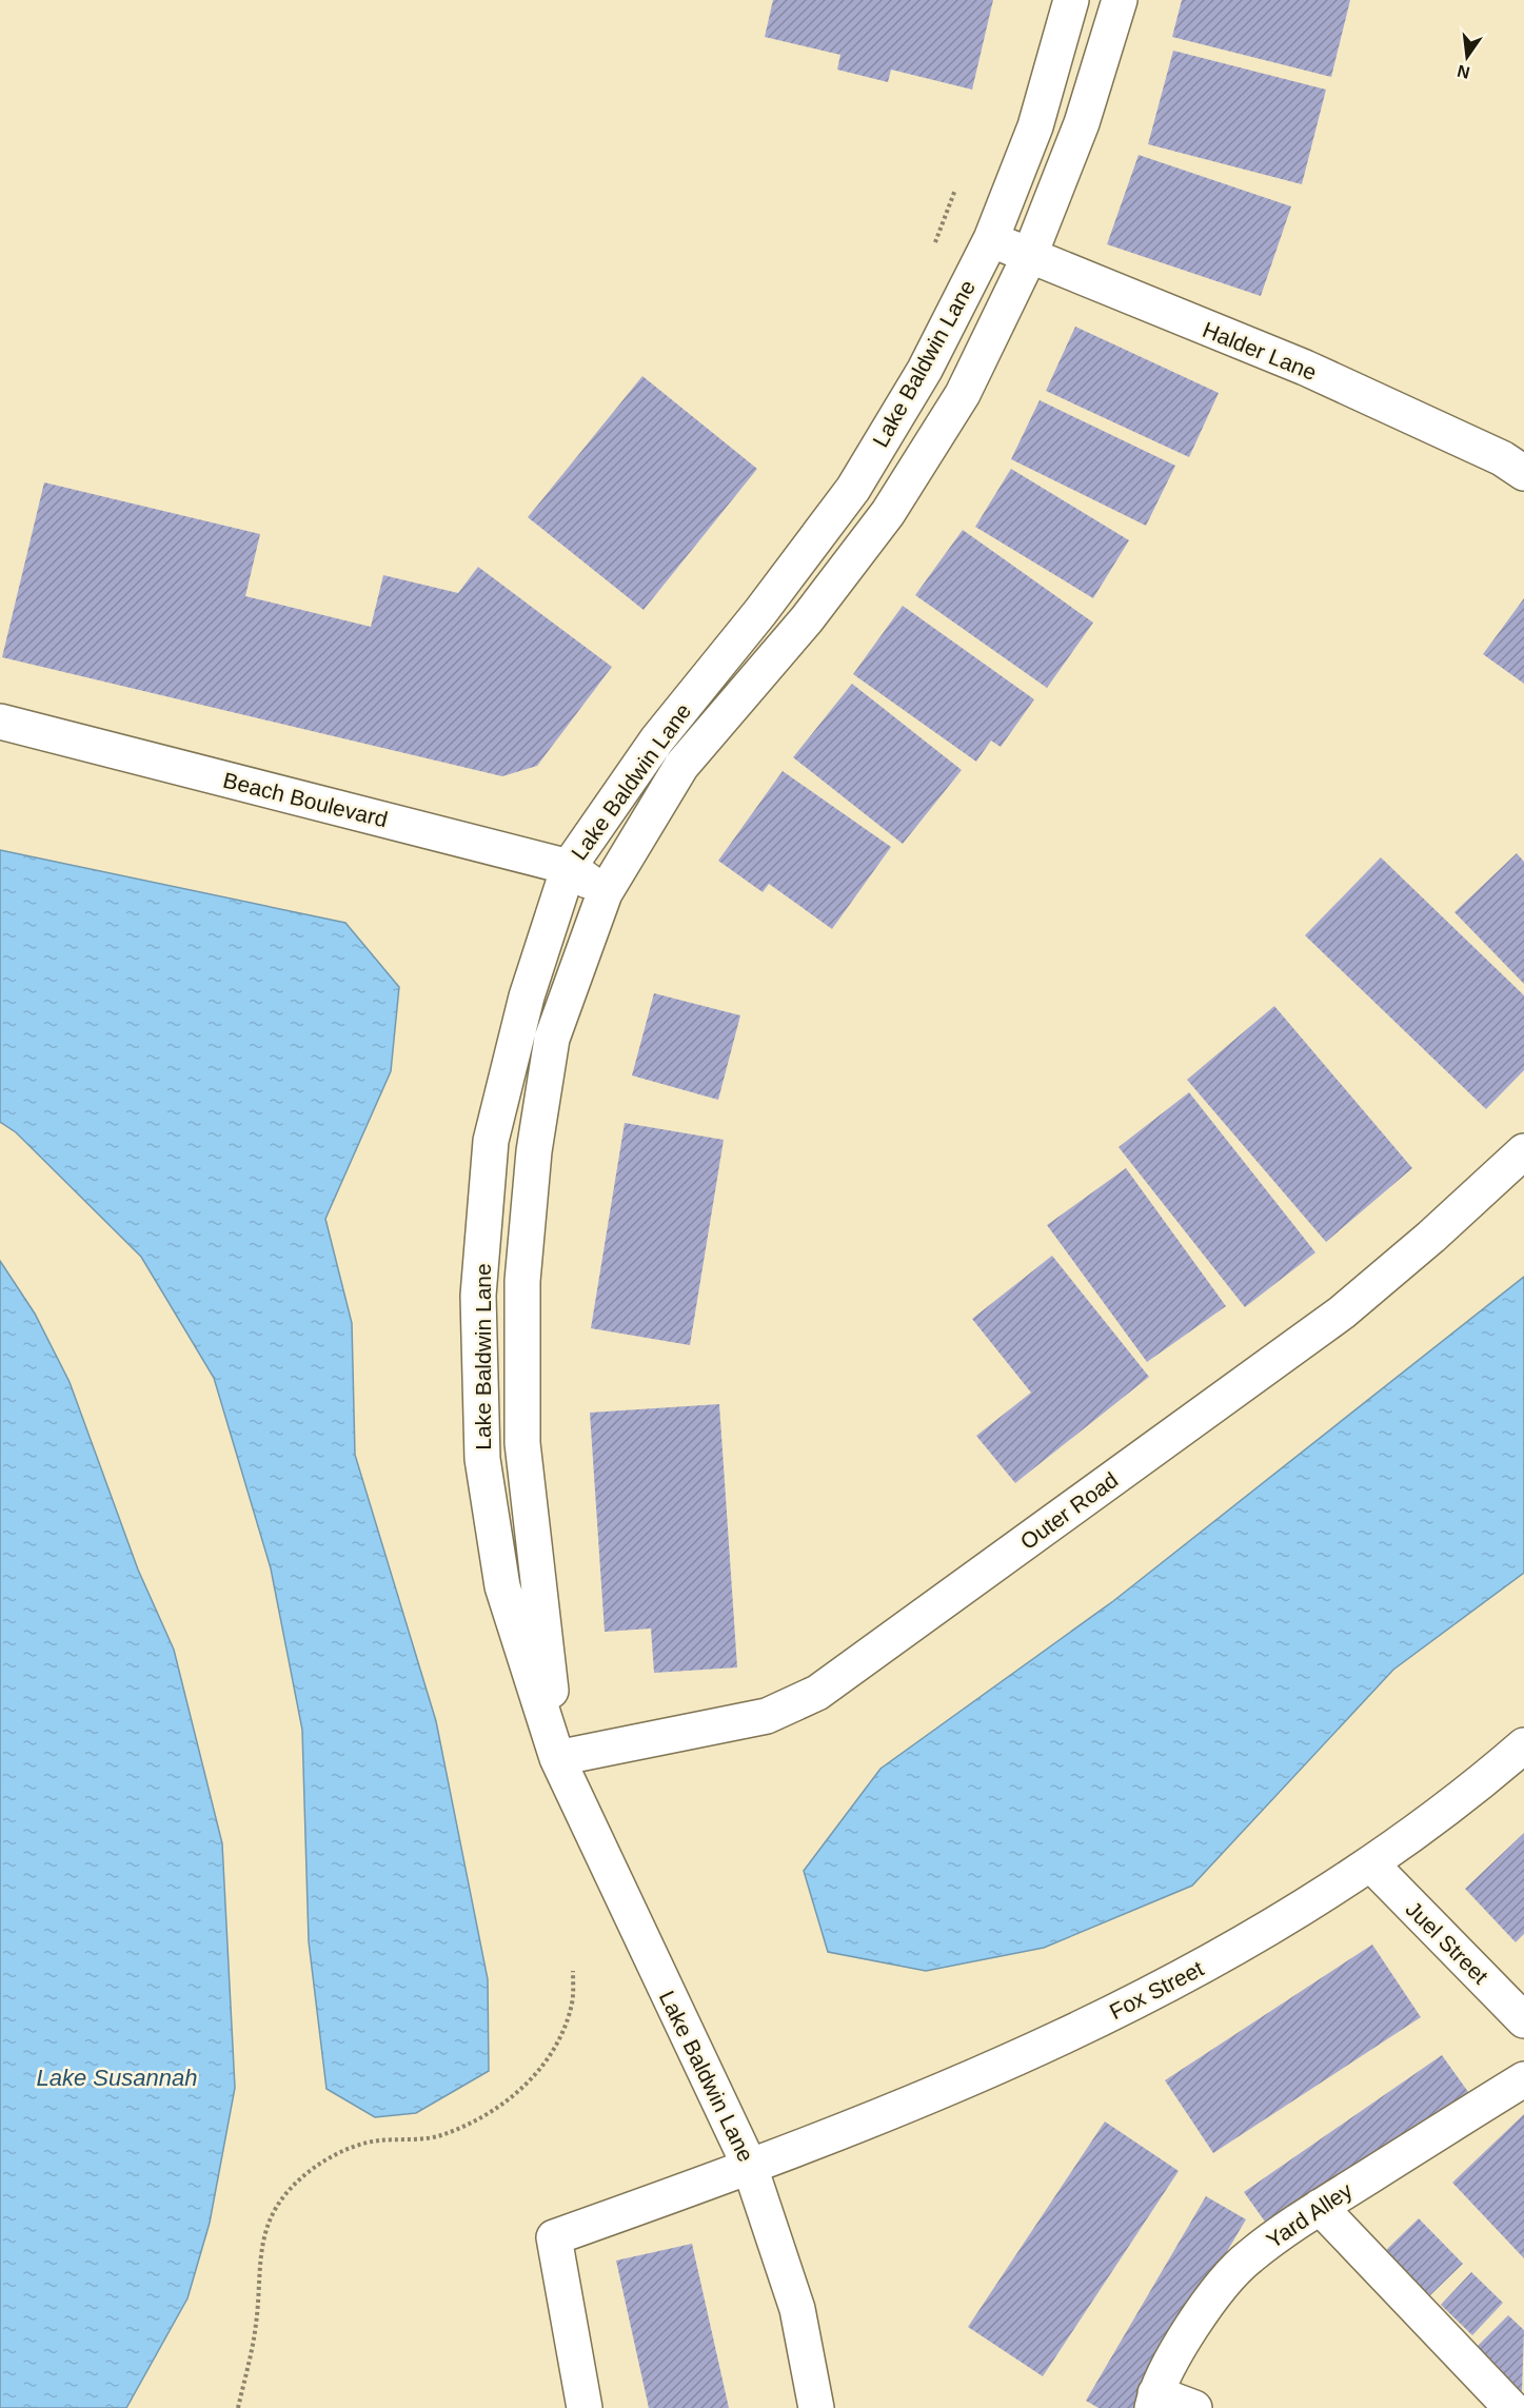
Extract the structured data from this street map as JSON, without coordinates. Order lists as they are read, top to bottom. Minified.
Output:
{"streets":{"street":["Halder Lane","Lake Baldwin Lane","Beach Boulevard","Outer Road","Juel Street","Fox Street","Yard Alley"]},"crossings":[["Halder Lane","Lake Baldwin Lane"],["Lake Baldwin Lane","Beach Boulevard"],["Lake Baldwin Lane","Outer Road"],["Lake Baldwin Lane","Fox Street"],["Juel Street","Fox Street"]],"water":["Lake Susannah"],"north":"bottom"}
